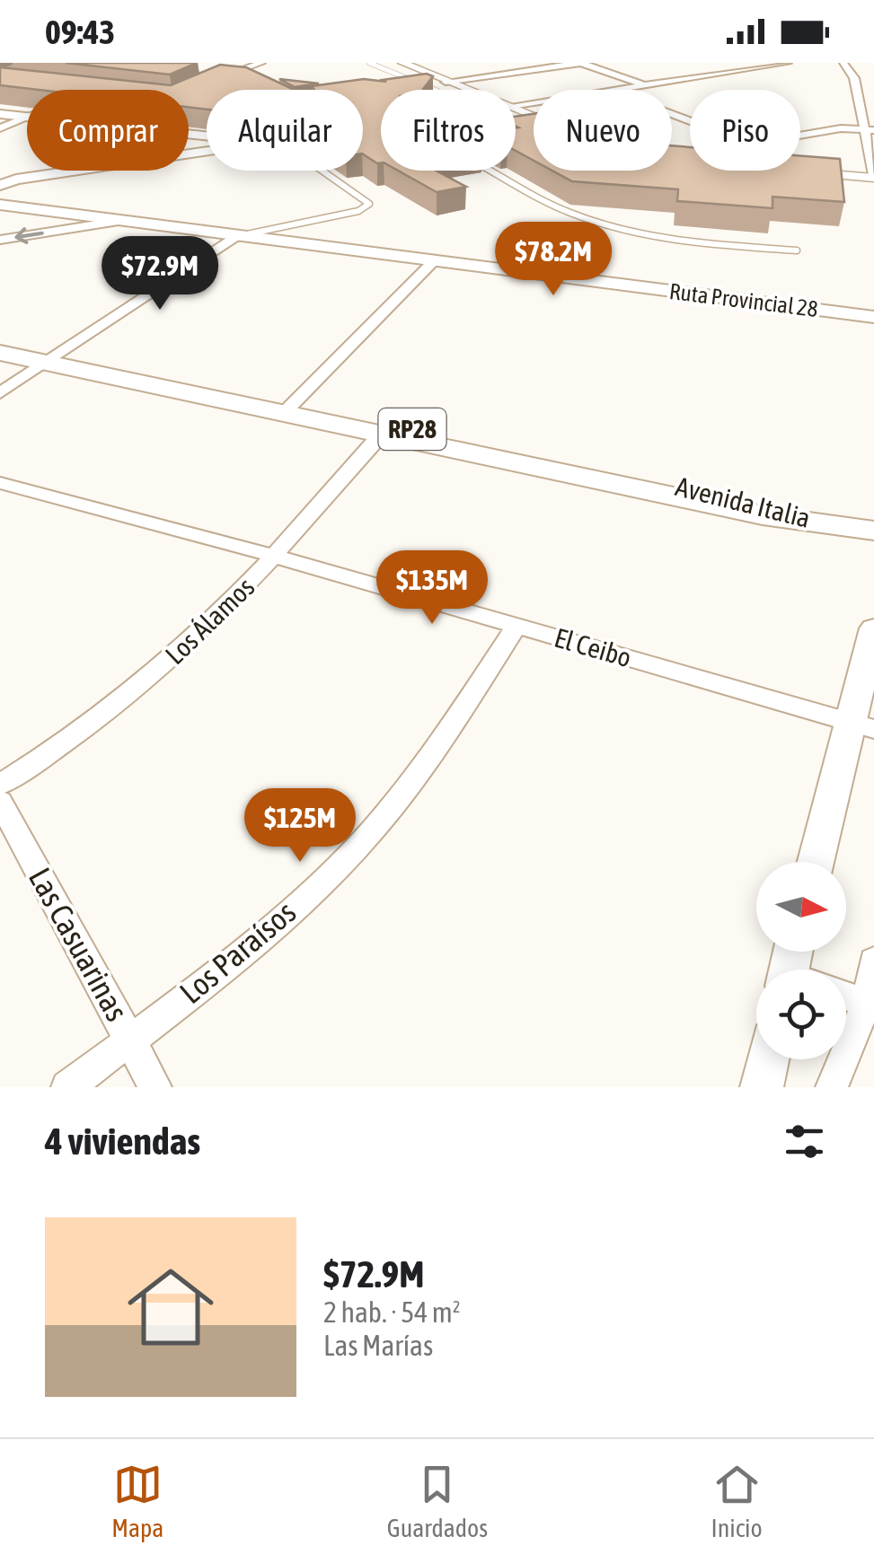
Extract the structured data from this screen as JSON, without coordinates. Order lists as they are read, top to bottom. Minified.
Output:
{"streets":{"main road":["Ruta Provincial 28","RP28","Avenida Italia"],"street":["Los Álamos","El Ceibo","Las Casuarinas","Los Paraísos"]},"crossings":[["Avenida Italia","Los Álamos"],["Los Álamos","El Ceibo"],["El Ceibo","Los Paraísos"],["Las Casuarinas","Los Paraísos"]],"north":"right","page":{"status":"09:43","chip":["Comprar","Alquilar","Filtros","Nuevo","Piso"],"price":["$78.2M","$72.9M","$135M","$125M"],"heading":"4 viviendas","list":[{"name":"$72.9M","note":"2 hab. · 54 m² · Las Marías"}],"tabs":["Mapa","Guardados","Inicio"]}}
